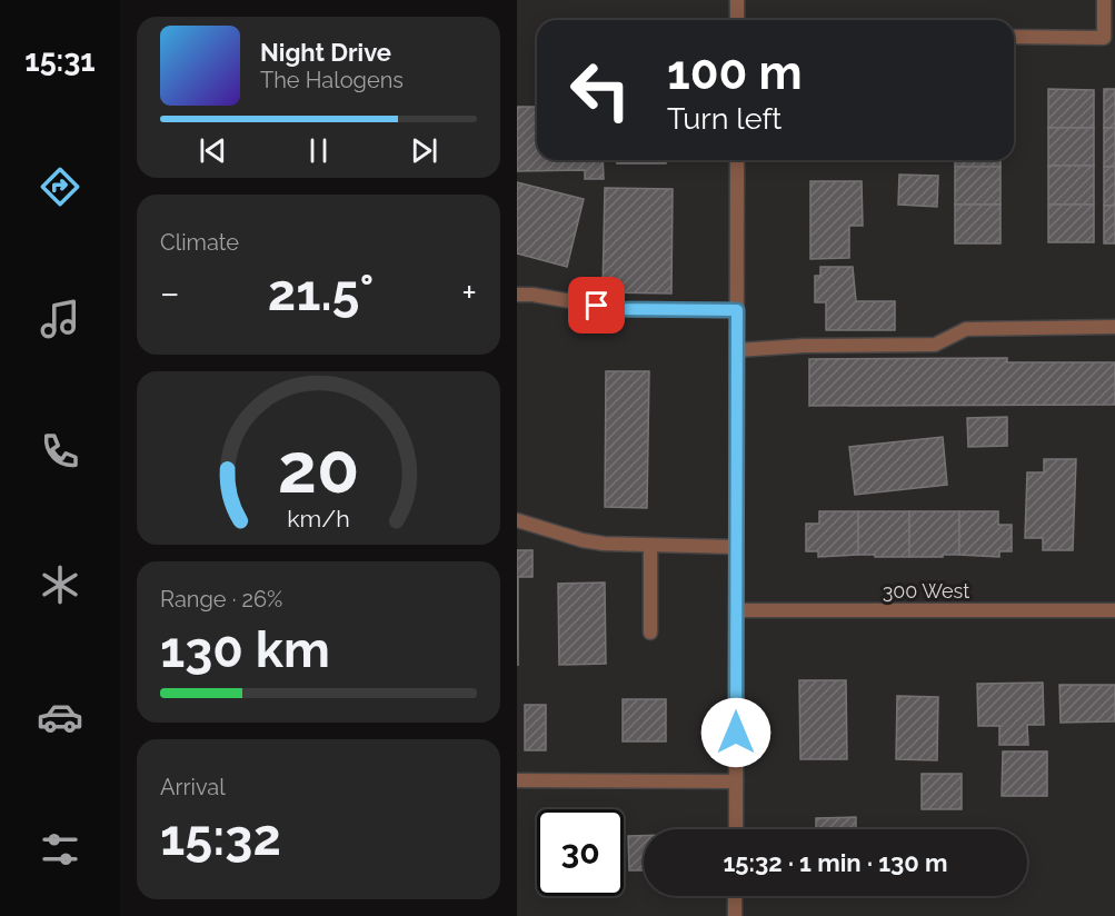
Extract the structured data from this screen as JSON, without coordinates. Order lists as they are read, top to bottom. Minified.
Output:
{"streets":{"street":["300 West"]},"page":{"tabs":"15:31","turn":["100 m","Turn left"],"song":["Night Drive","The Halogens"],"tile":["Climate",["Range · 26%","130 km"],["Arrival","15:32"]],"heat":["−","21.5°","+"],"limit":"30","trip":"15:32 · 1 min · 130 m","gauge":["20","km/h"]}}
